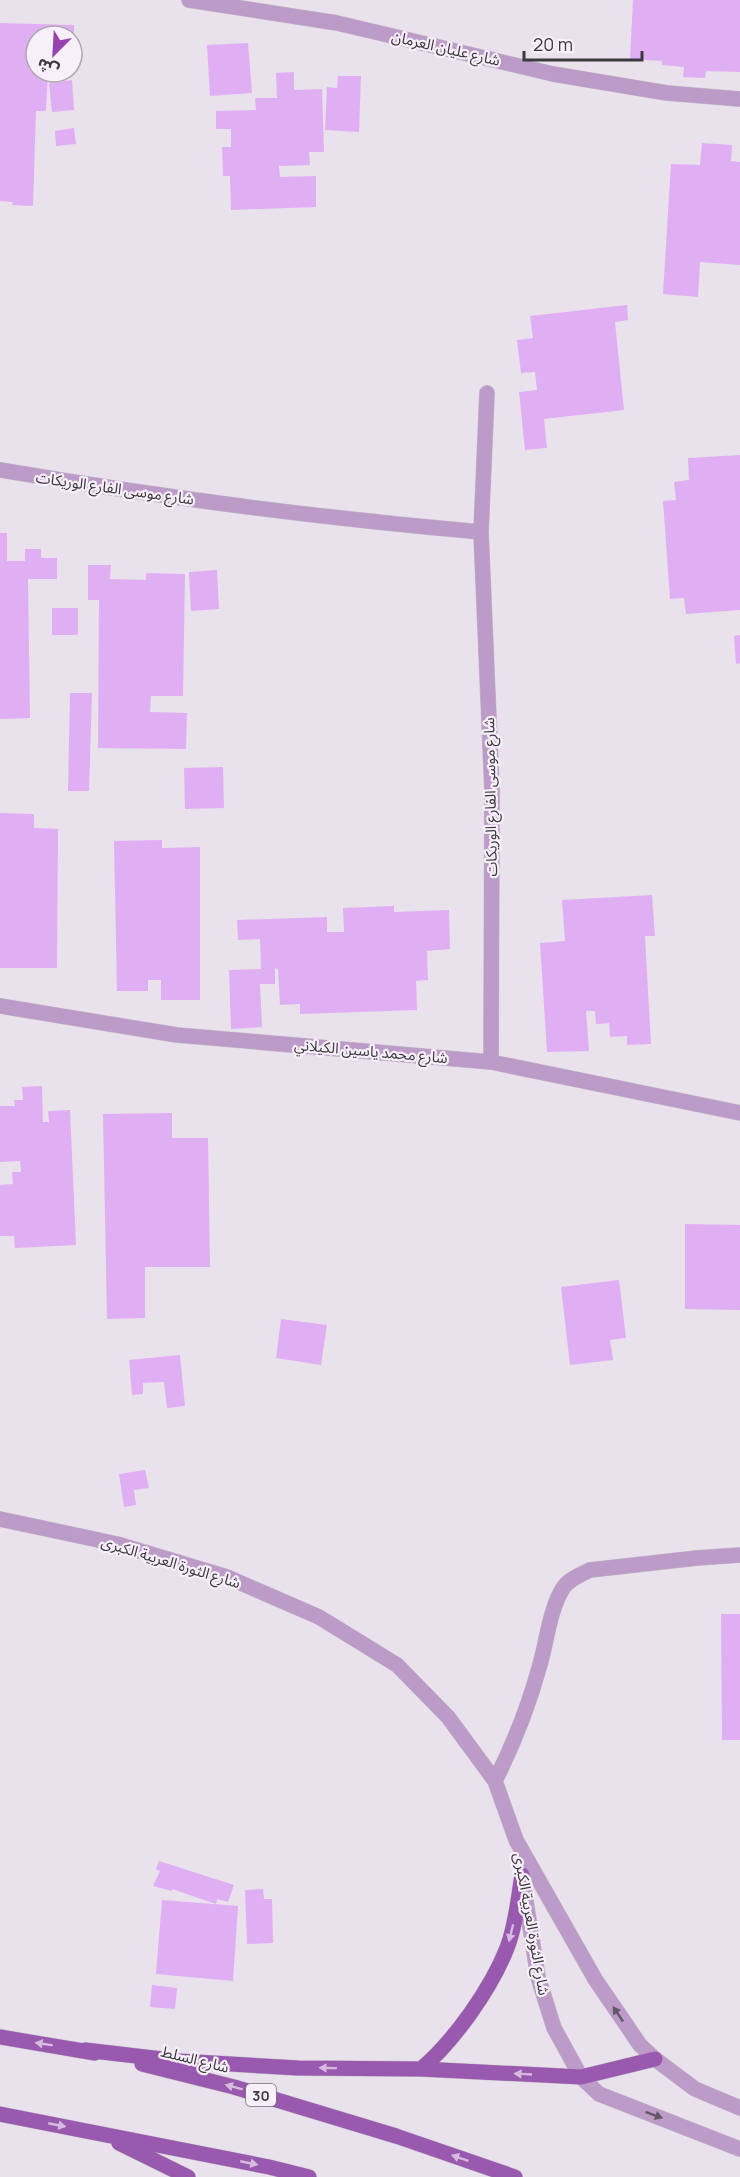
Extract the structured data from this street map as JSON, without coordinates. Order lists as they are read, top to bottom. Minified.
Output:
{"streets":{"main road":["شارع السلط","30"],"street":["شارع عليان العرمان","شارع موسى الفارع الوريكات","شارع محمد ياسين الكيلاني","شارع الثورة العربية الكبرى"]},"crossings":[["شارع موسى الفارع الوريكات","شارع محمد ياسين الكيلاني"]],"scale_bar":"20 m","north":"bottom left"}
